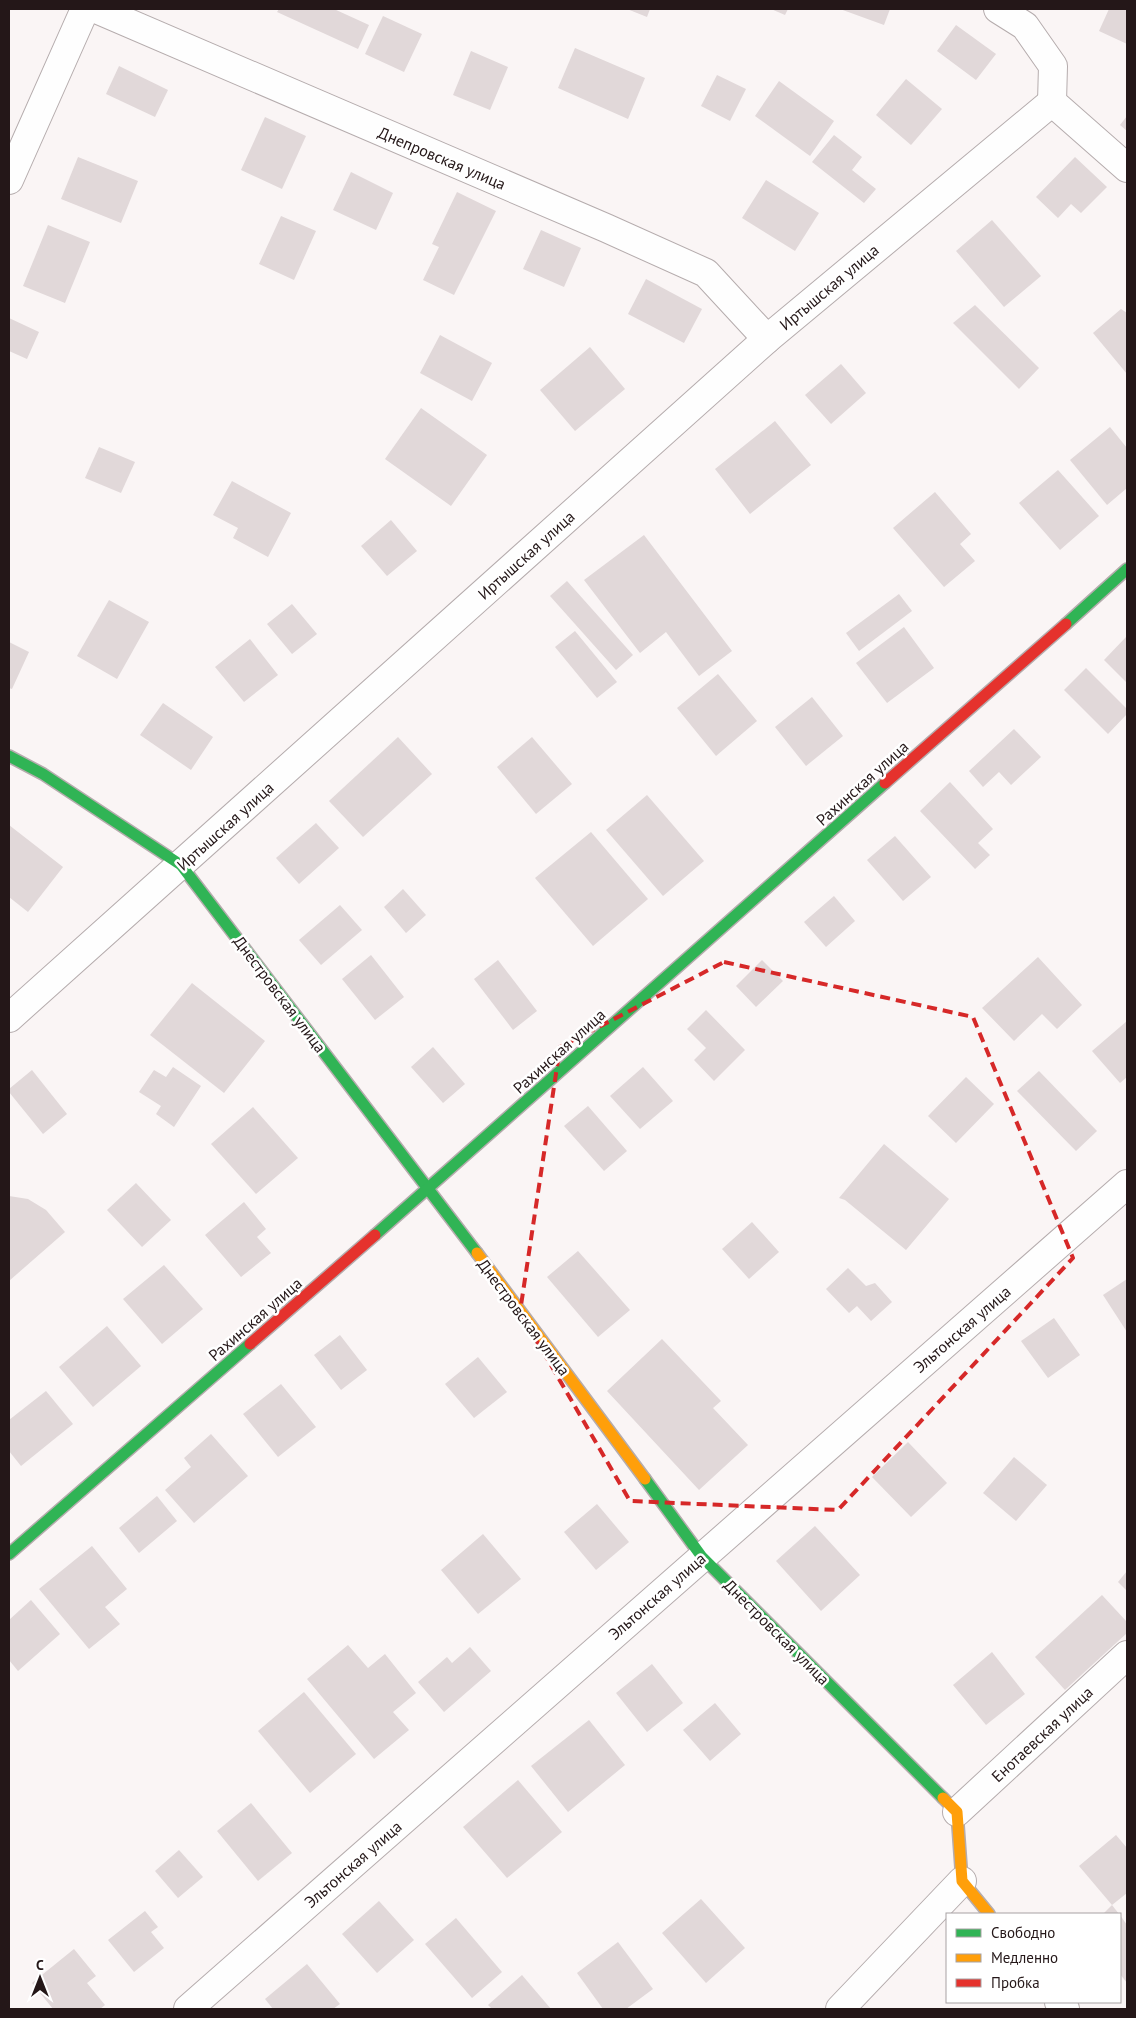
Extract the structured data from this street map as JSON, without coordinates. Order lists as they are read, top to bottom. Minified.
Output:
{"streets":{"street":["Днепровская улица","Иртышская улица","Рахинская улица","Днестровская улица","Эльтонская улица","Енотаевская улица"]},"crossings":[["Днепровская улица","Иртышская улица"],["Иртышская улица","Днестровская улица"],["Рахинская улица","Днестровская улица"],["Днестровская улица","Эльтонская улица"],["Днестровская улица","Енотаевская улица"]],"legend":["Свободно","Медленно","Пробка"],"north":"top"}
